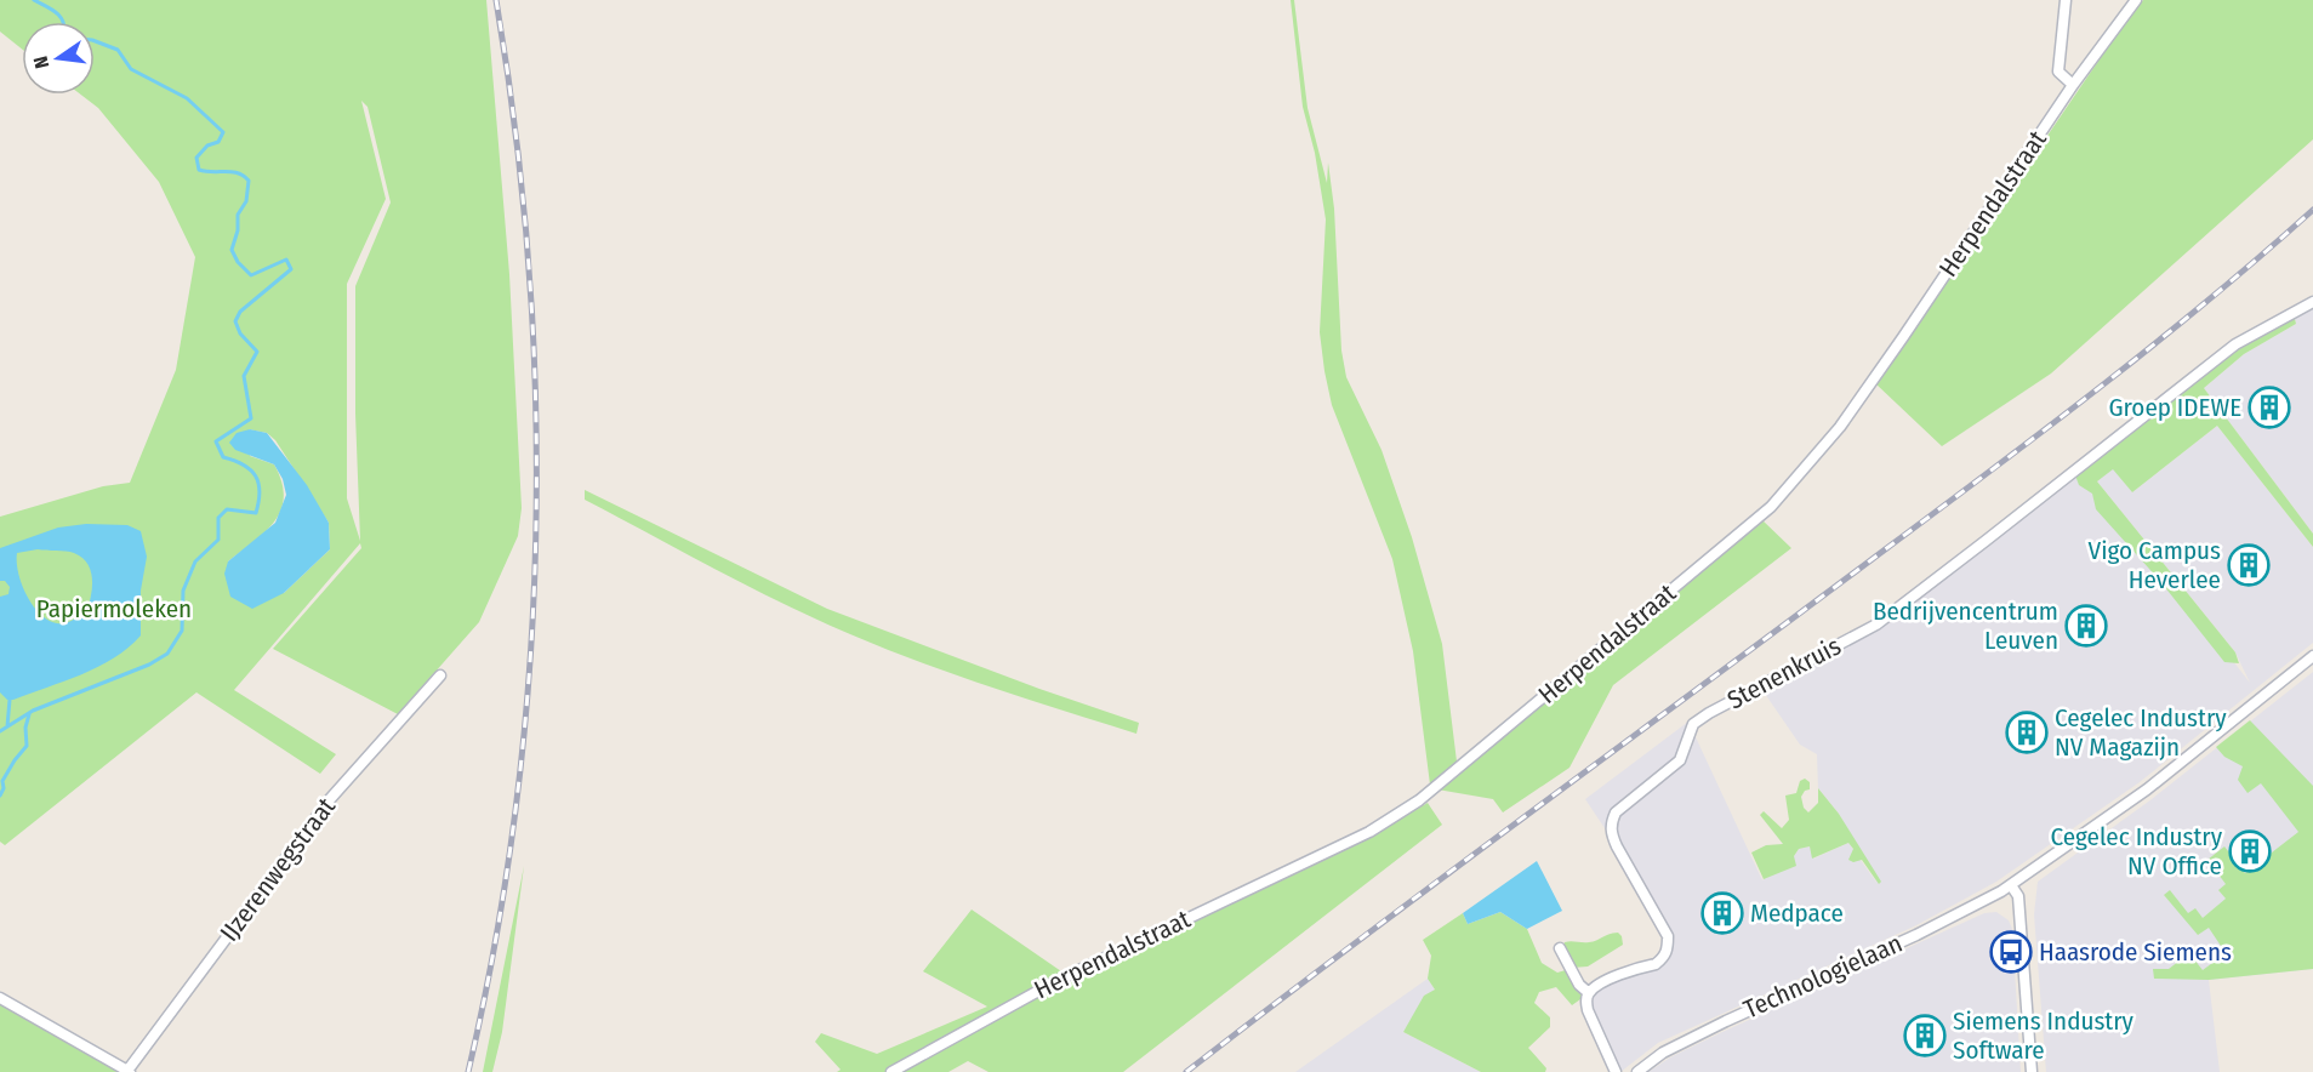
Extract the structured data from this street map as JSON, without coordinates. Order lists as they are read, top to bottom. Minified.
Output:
{"streets":{"street":["Herpendalstraat","Stenenkruis","IJzerenwegstraat","Technologielaan"]},"parks":["Papiermoleken"],"places":{"building":["Groep IDEWE","Vigo Campus Heverlee","Bedrijvencentrum Leuven","Cegelec Industry NV Magazijn","Cegelec Industry NV Office","Medpace","Siemens Industry Software"],"bus stop":["Haasrode Siemens"]},"north":"left"}
